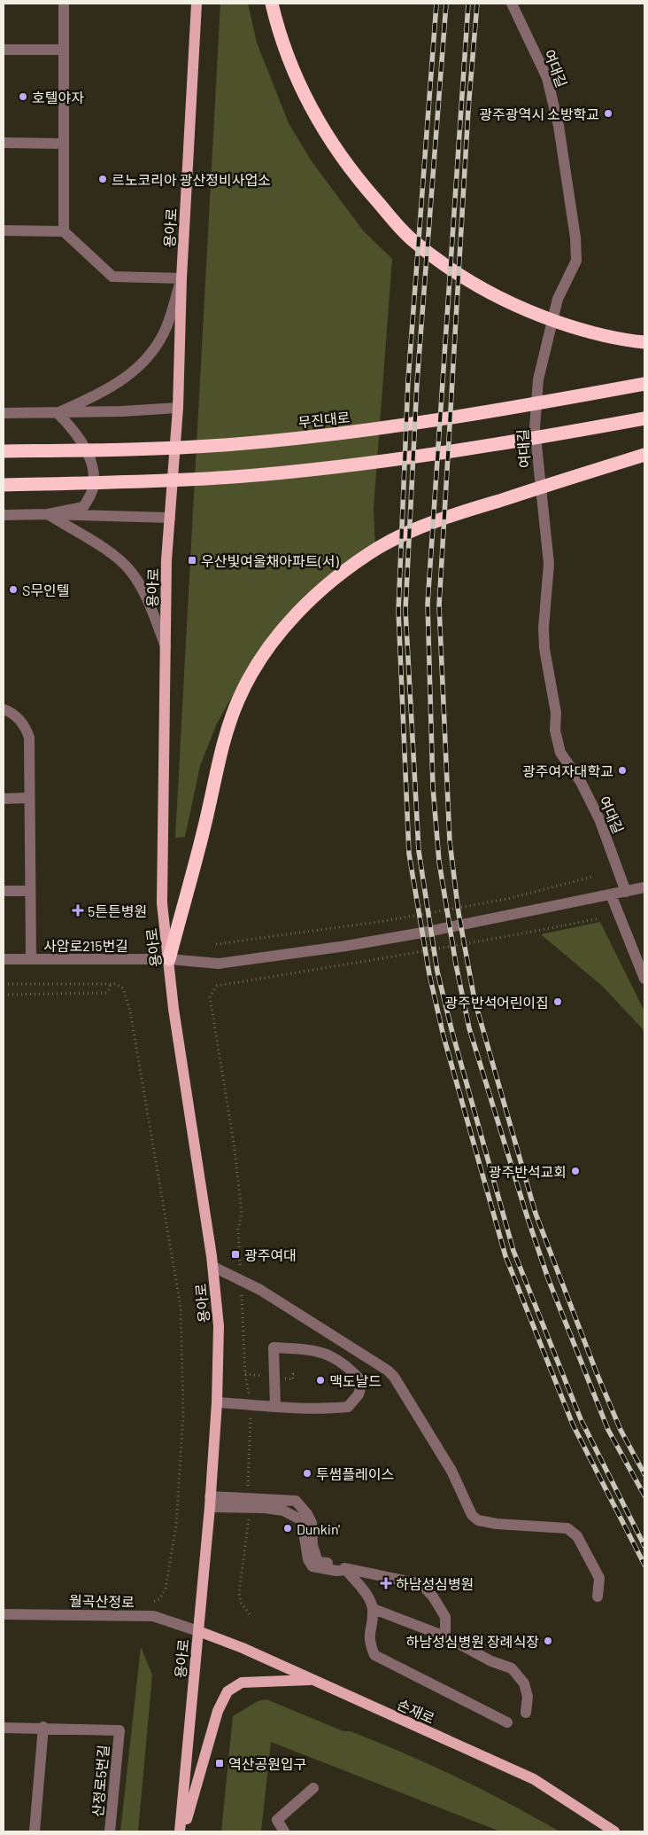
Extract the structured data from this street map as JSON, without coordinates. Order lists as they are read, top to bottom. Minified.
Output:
{"streets":{"highway":["무진대로"],"main road":["용아로","손재로"],"street":["여대길","사암로215번길","월곡산정로","산정로5번길"]},"crossings":[["여대길","사암로215번길"],["용아로","사암로215번길"],["용아로","월곡산정로"],["용아로","손재로"],["월곡산정로","손재로"]],"places":{"other":["호텔야자","광주광역시 소방학교","르노코리아 광산정비사업소","S무인텔","광주여자대학교","광주반석어린이집","광주반석교회","맥도날드","투썸플레이스","Dunkin'","하남성심병원 장례식장"],"transit":["우산빛여울채아파트(서)","광주여대","역산공원입구"],"health":["5튼튼병원","하남성심병원"]}}
